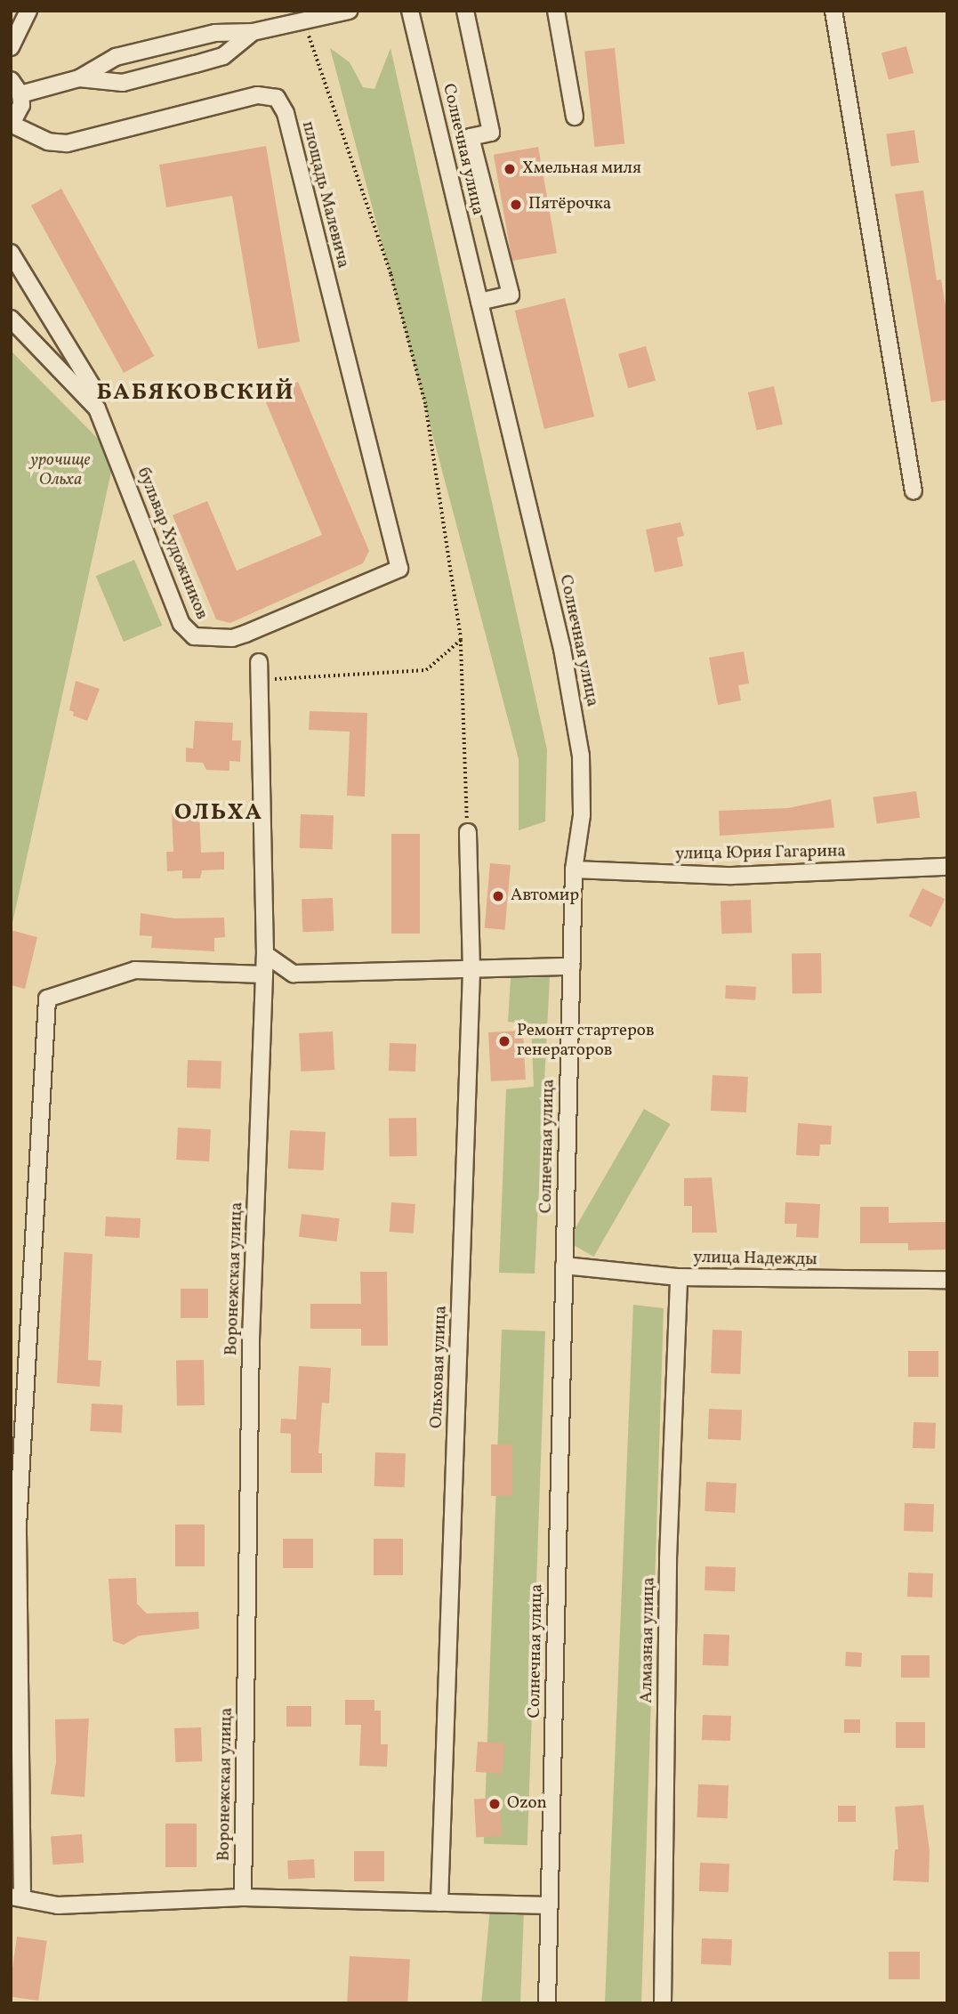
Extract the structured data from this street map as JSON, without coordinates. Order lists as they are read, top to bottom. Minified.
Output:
{"streets":{"street":["Солнечная улица","площадь Малевича","бульвар Художников","улица Юрия Гагарина","улица Надежды","Воронежская улица","Ольховая улица","Алмазная улица"]},"crossings":[["Солнечная улица","улица Юрия Гагарина"],["Солнечная улица","улица Надежды"],["площадь Малевича","бульвар Художников"],["улица Надежды","Алмазная улица"]],"districts":["БАБЯКОВСКИЙ","ОЛЬХА"],"parks":["урочище Ольха"],"places":["Хмельная миля","Пятёрочка","Автомир","Ремонт стартеров генераторов","Ozon"]}
